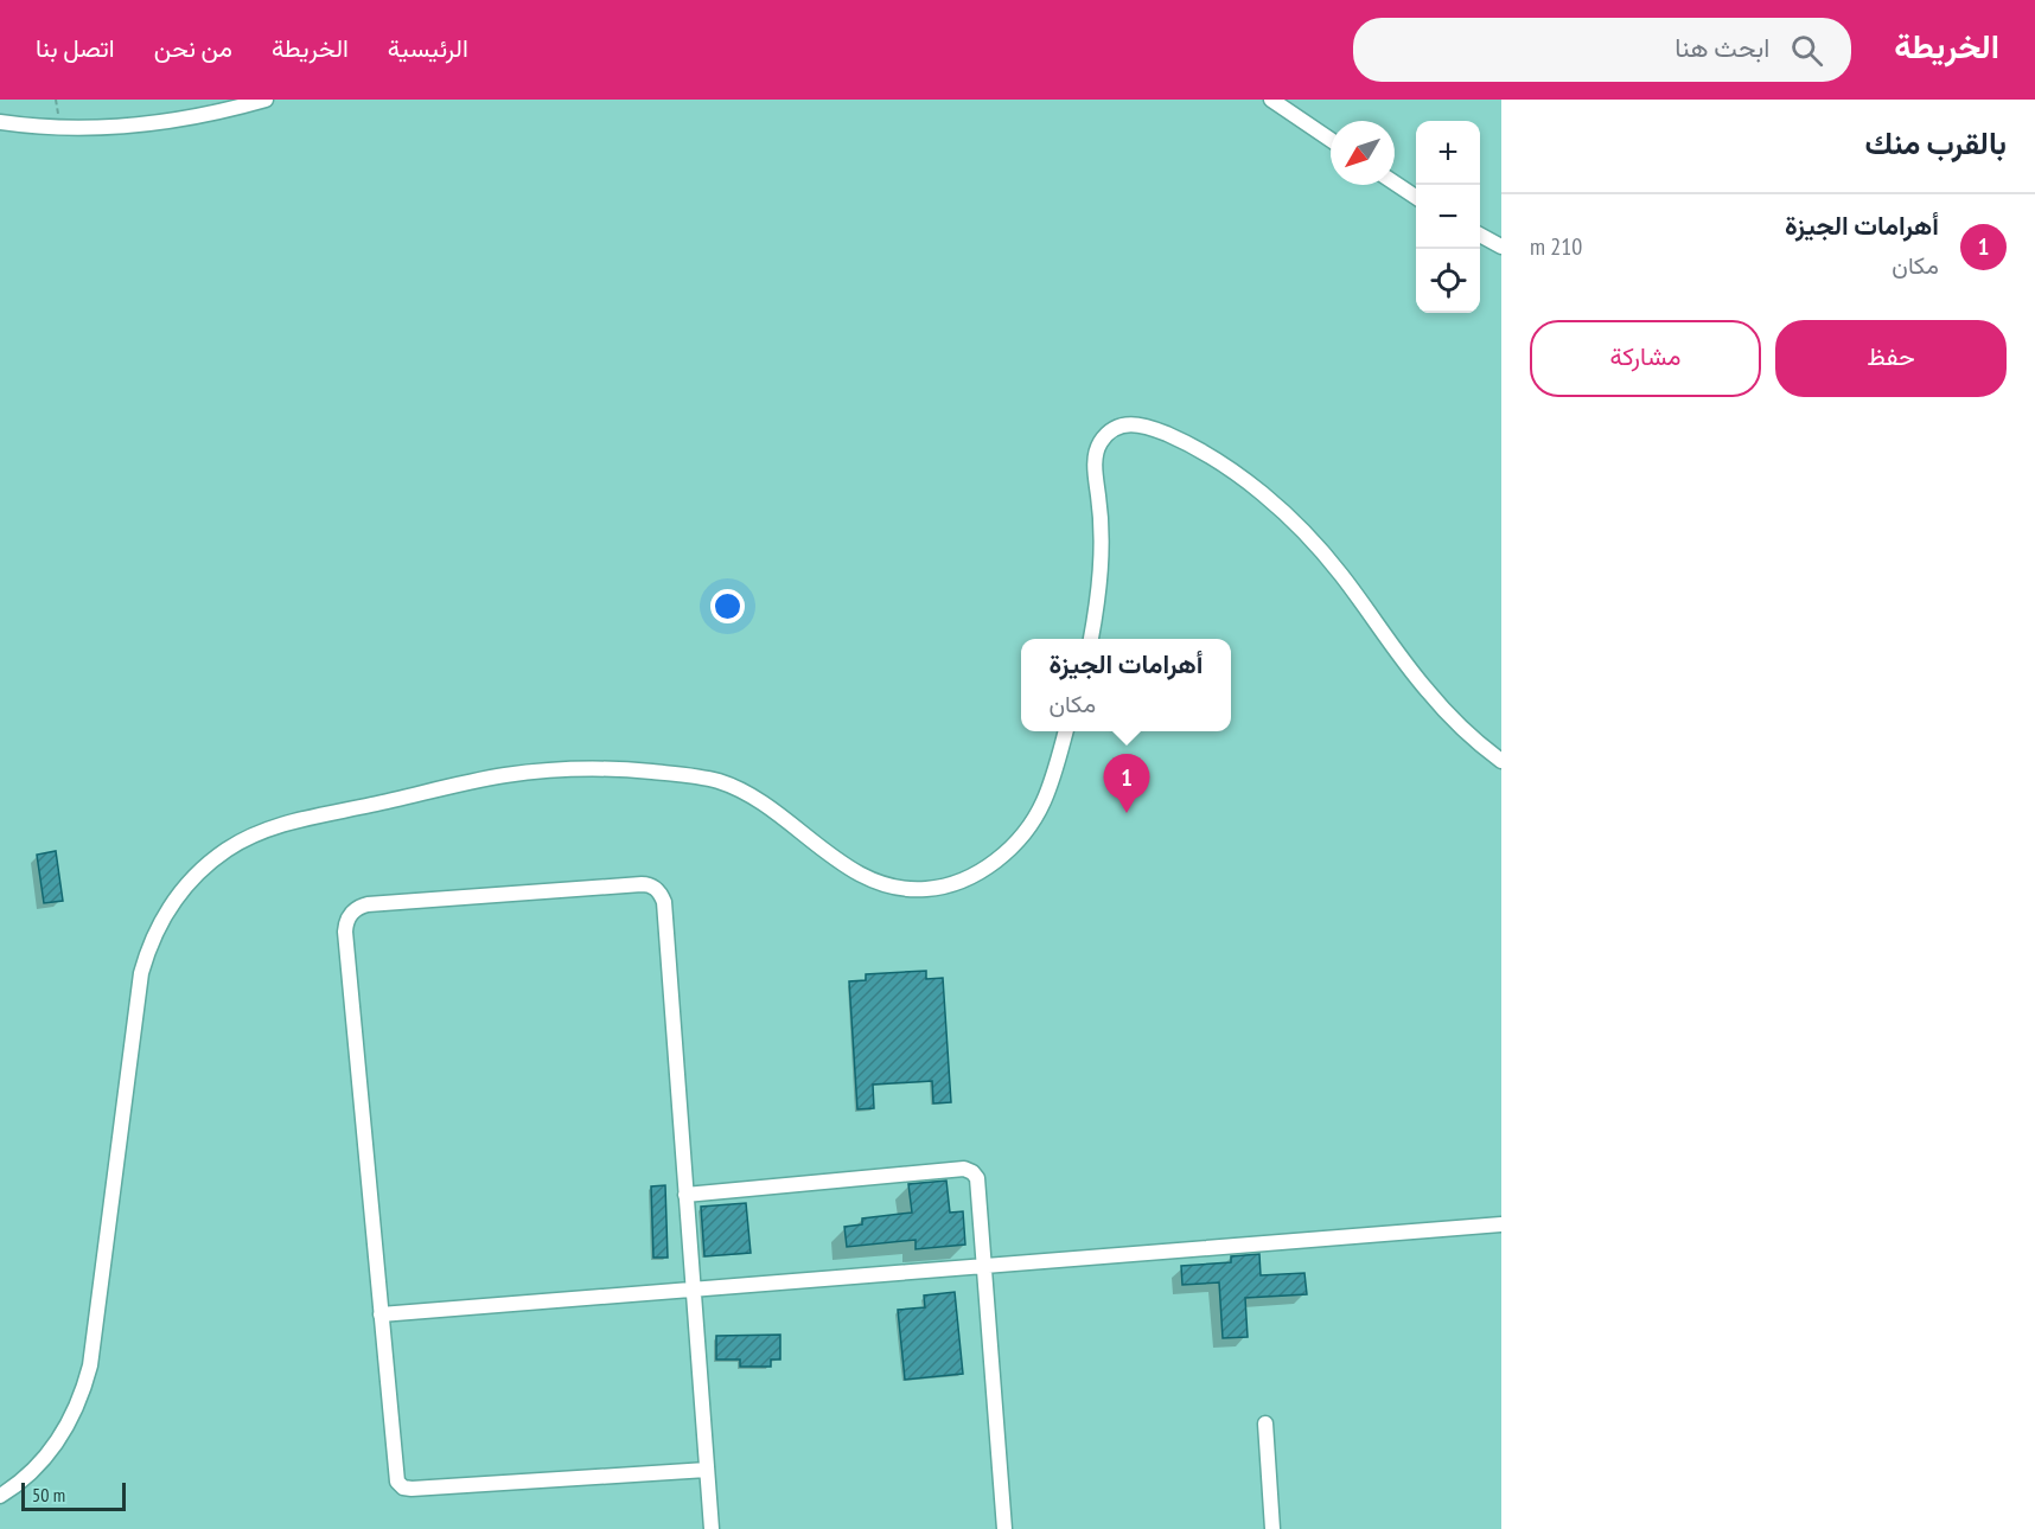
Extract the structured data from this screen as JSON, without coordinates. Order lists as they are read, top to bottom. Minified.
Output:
{"scale_bar":"50 m","north":"bottom left","page":{"header":"الخريطة","search":"ابحث هنا","nav":["الرئيسية","الخريطة","من نحن","اتصل بنا"],"heading":"بالقرب منك","map_buttons":["+","−"],"list":[{"mark":"1","name":"أهرامات الجيزة","note":"مكان","value":"210 m"}],"buttons":["حفظ","مشاركة"],"popup":["أهرامات الجيزة","مكان"],"pins":"1","scale":"50 m"}}
